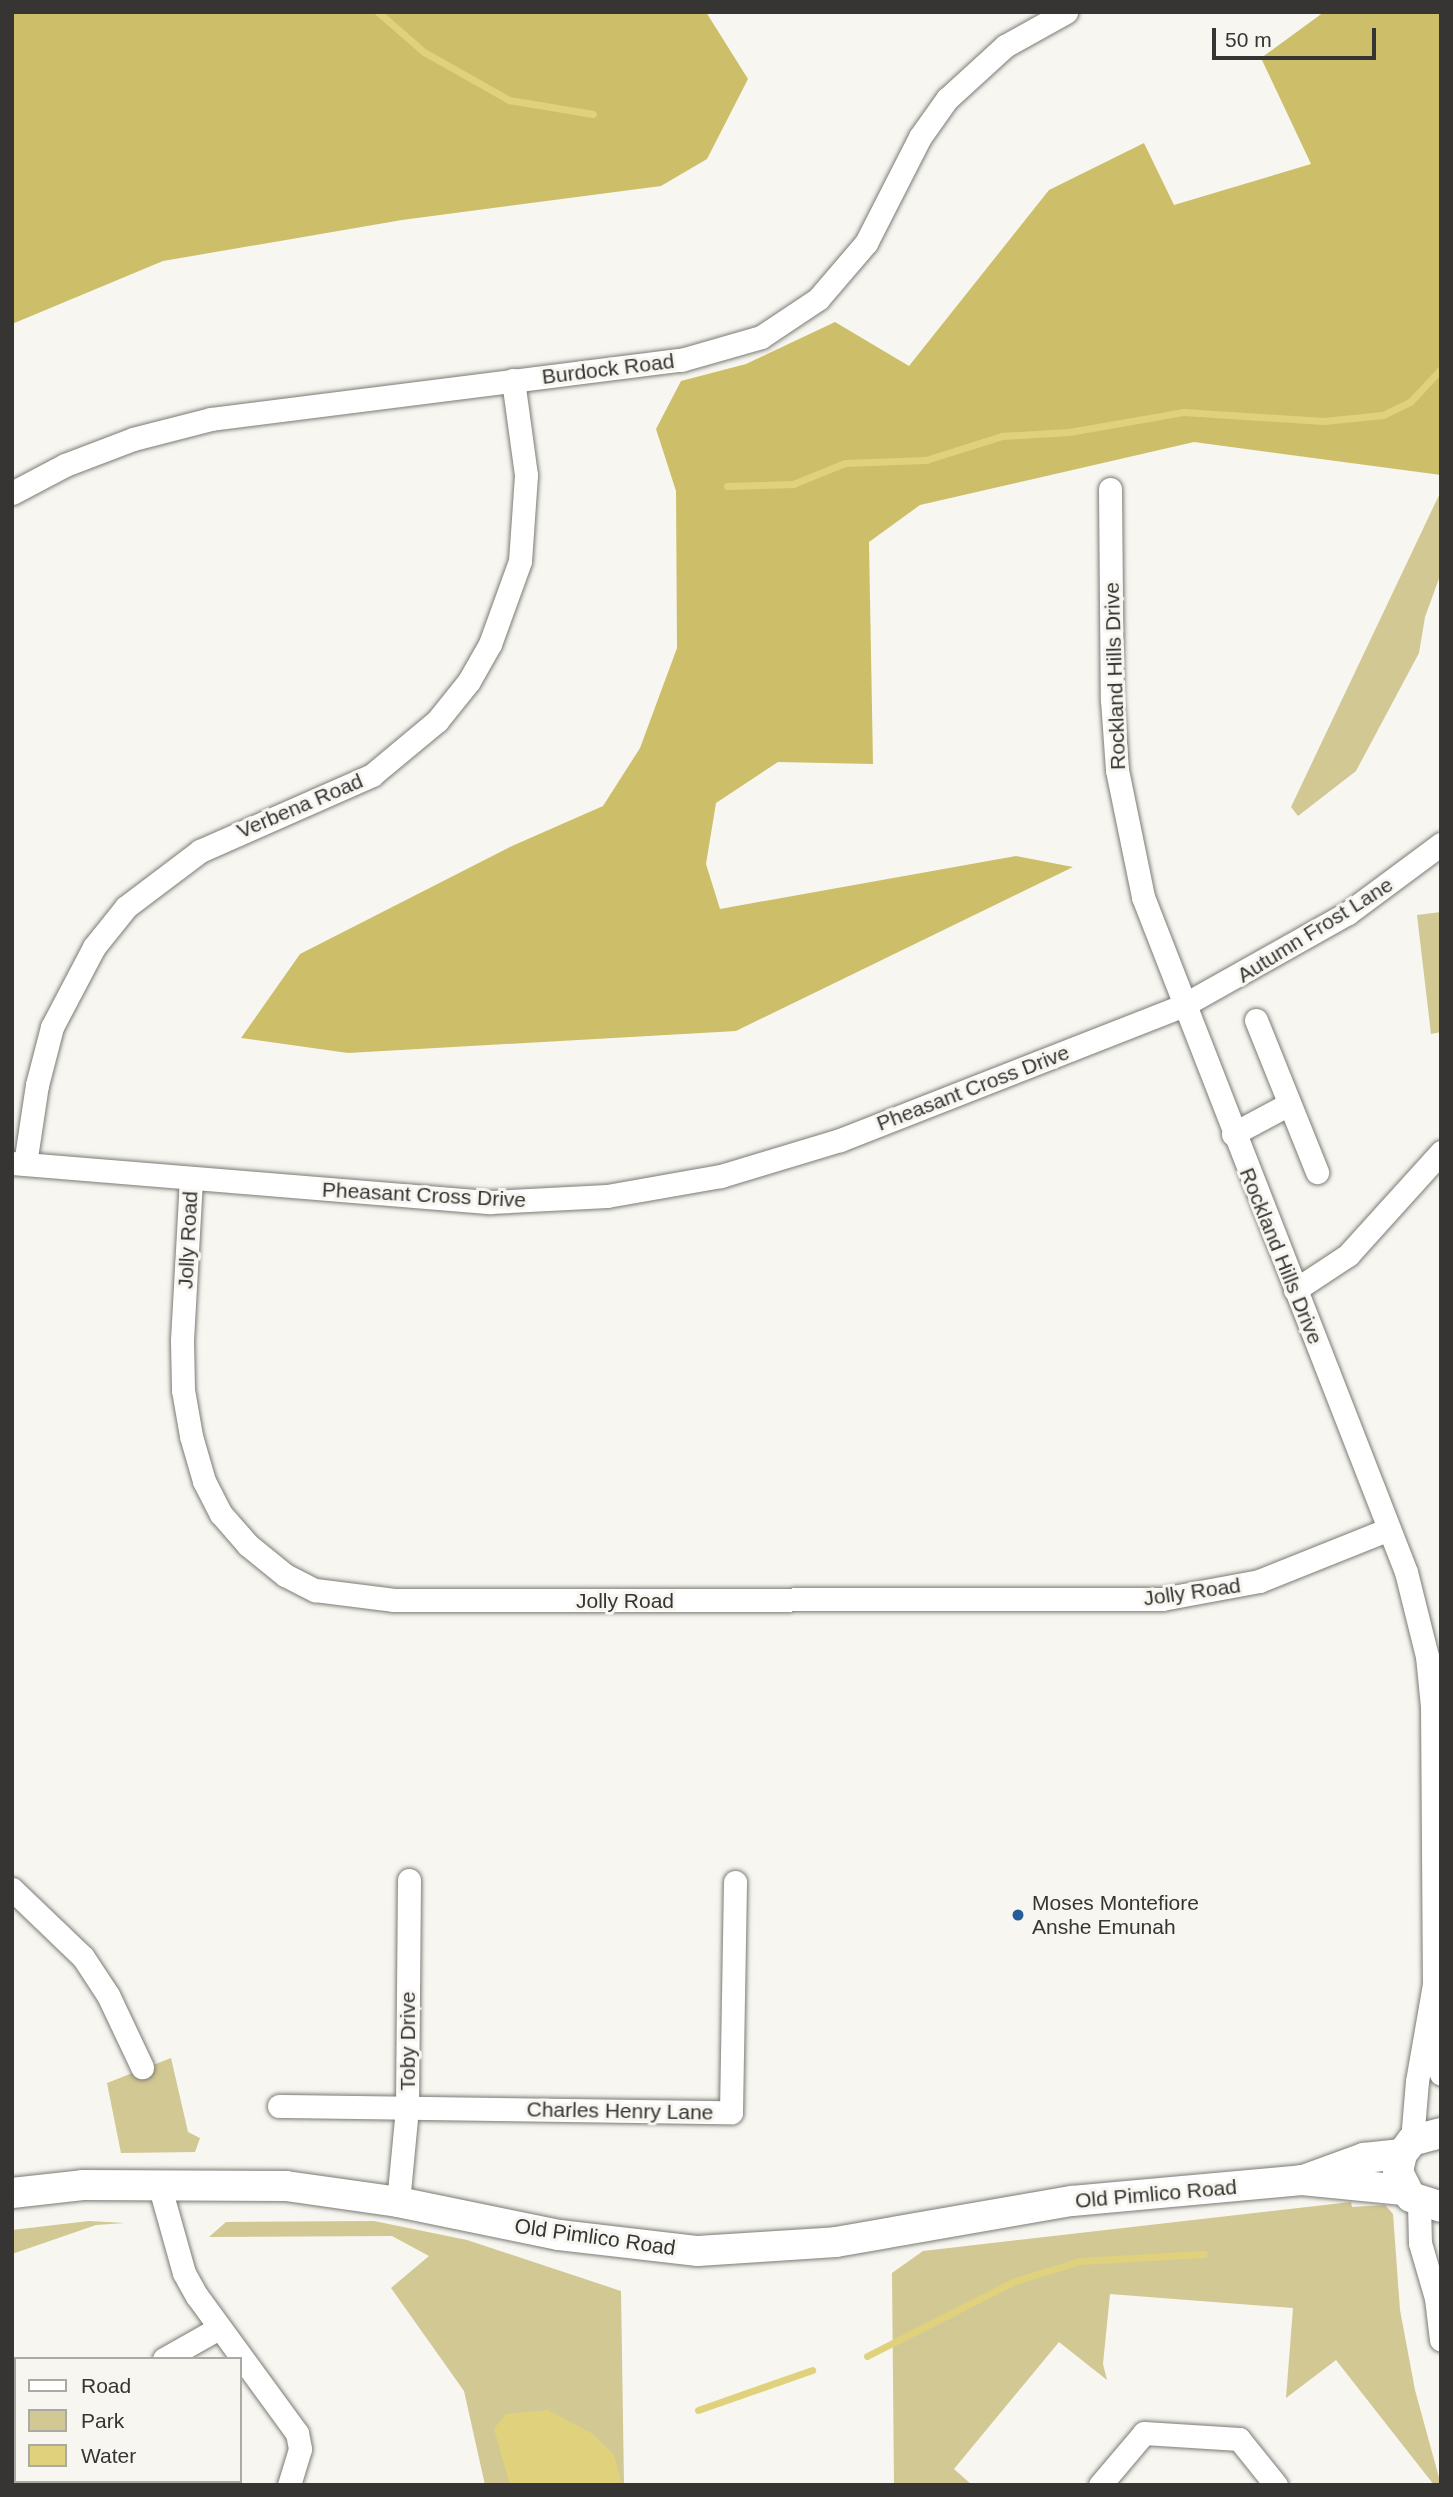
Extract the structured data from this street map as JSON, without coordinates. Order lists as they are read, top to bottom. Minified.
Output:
{"streets":{"street":["Burdock Road","Rockland Hills Drive","Verbena Road","Autumn Frost Lane","Pheasant Cross Drive","Jolly Road","Toby Drive","Charles Henry Lane","Old Pimlico Road"]},"crossings":[["Burdock Road","Verbena Road"],["Rockland Hills Drive","Autumn Frost Lane"],["Rockland Hills Drive","Pheasant Cross Drive"],["Rockland Hills Drive","Jolly Road"],["Rockland Hills Drive","Old Pimlico Road"],["Verbena Road","Pheasant Cross Drive"],["Autumn Frost Lane","Pheasant Cross Drive"],["Pheasant Cross Drive","Jolly Road"],["Toby Drive","Charles Henry Lane"],["Toby Drive","Old Pimlico Road"]],"places":["Moses Montefiore Anshe Emunah"],"legend":["Road","Park","Water"],"scale_bar":"50 m"}
